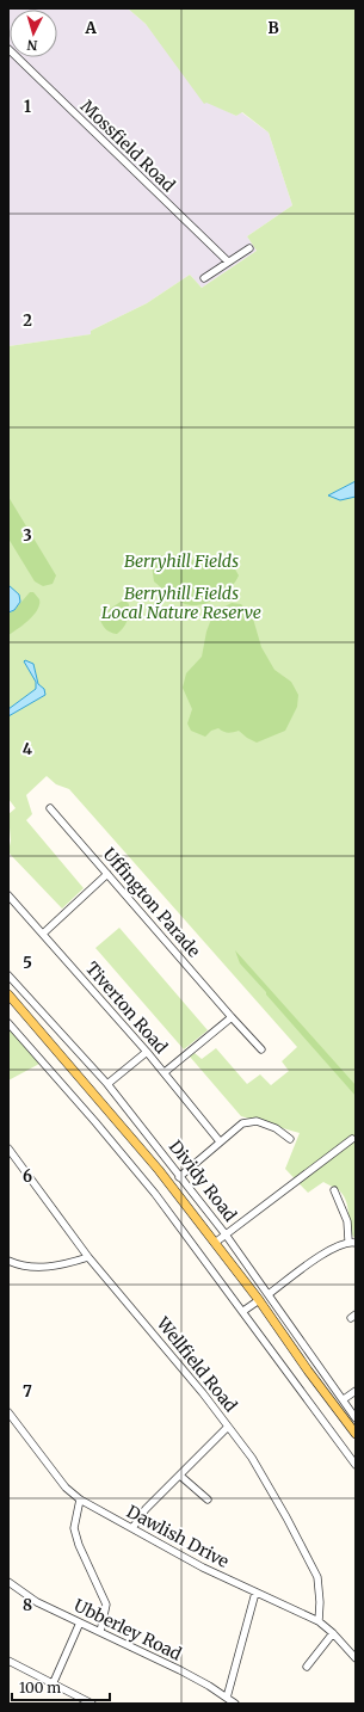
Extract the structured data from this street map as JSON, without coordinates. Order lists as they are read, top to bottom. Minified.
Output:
{"streets":{"main road":["Dividy Road"],"street":["Mossfield Road","Uffington Parade","Tiverton Road","Wellfield Road","Dawlish Drive","Ubberley Road"]},"crossings":[["Wellfield Road","Dawlish Drive"]],"parks":["Berryhill Fields","Berryhill Fields Local Nature Reserve"],"scale_bar":"100 m","north":"bottom","grid":{"columns":["A","B"],"rows":["1","2","3","4","5","6","7","8"]}}
